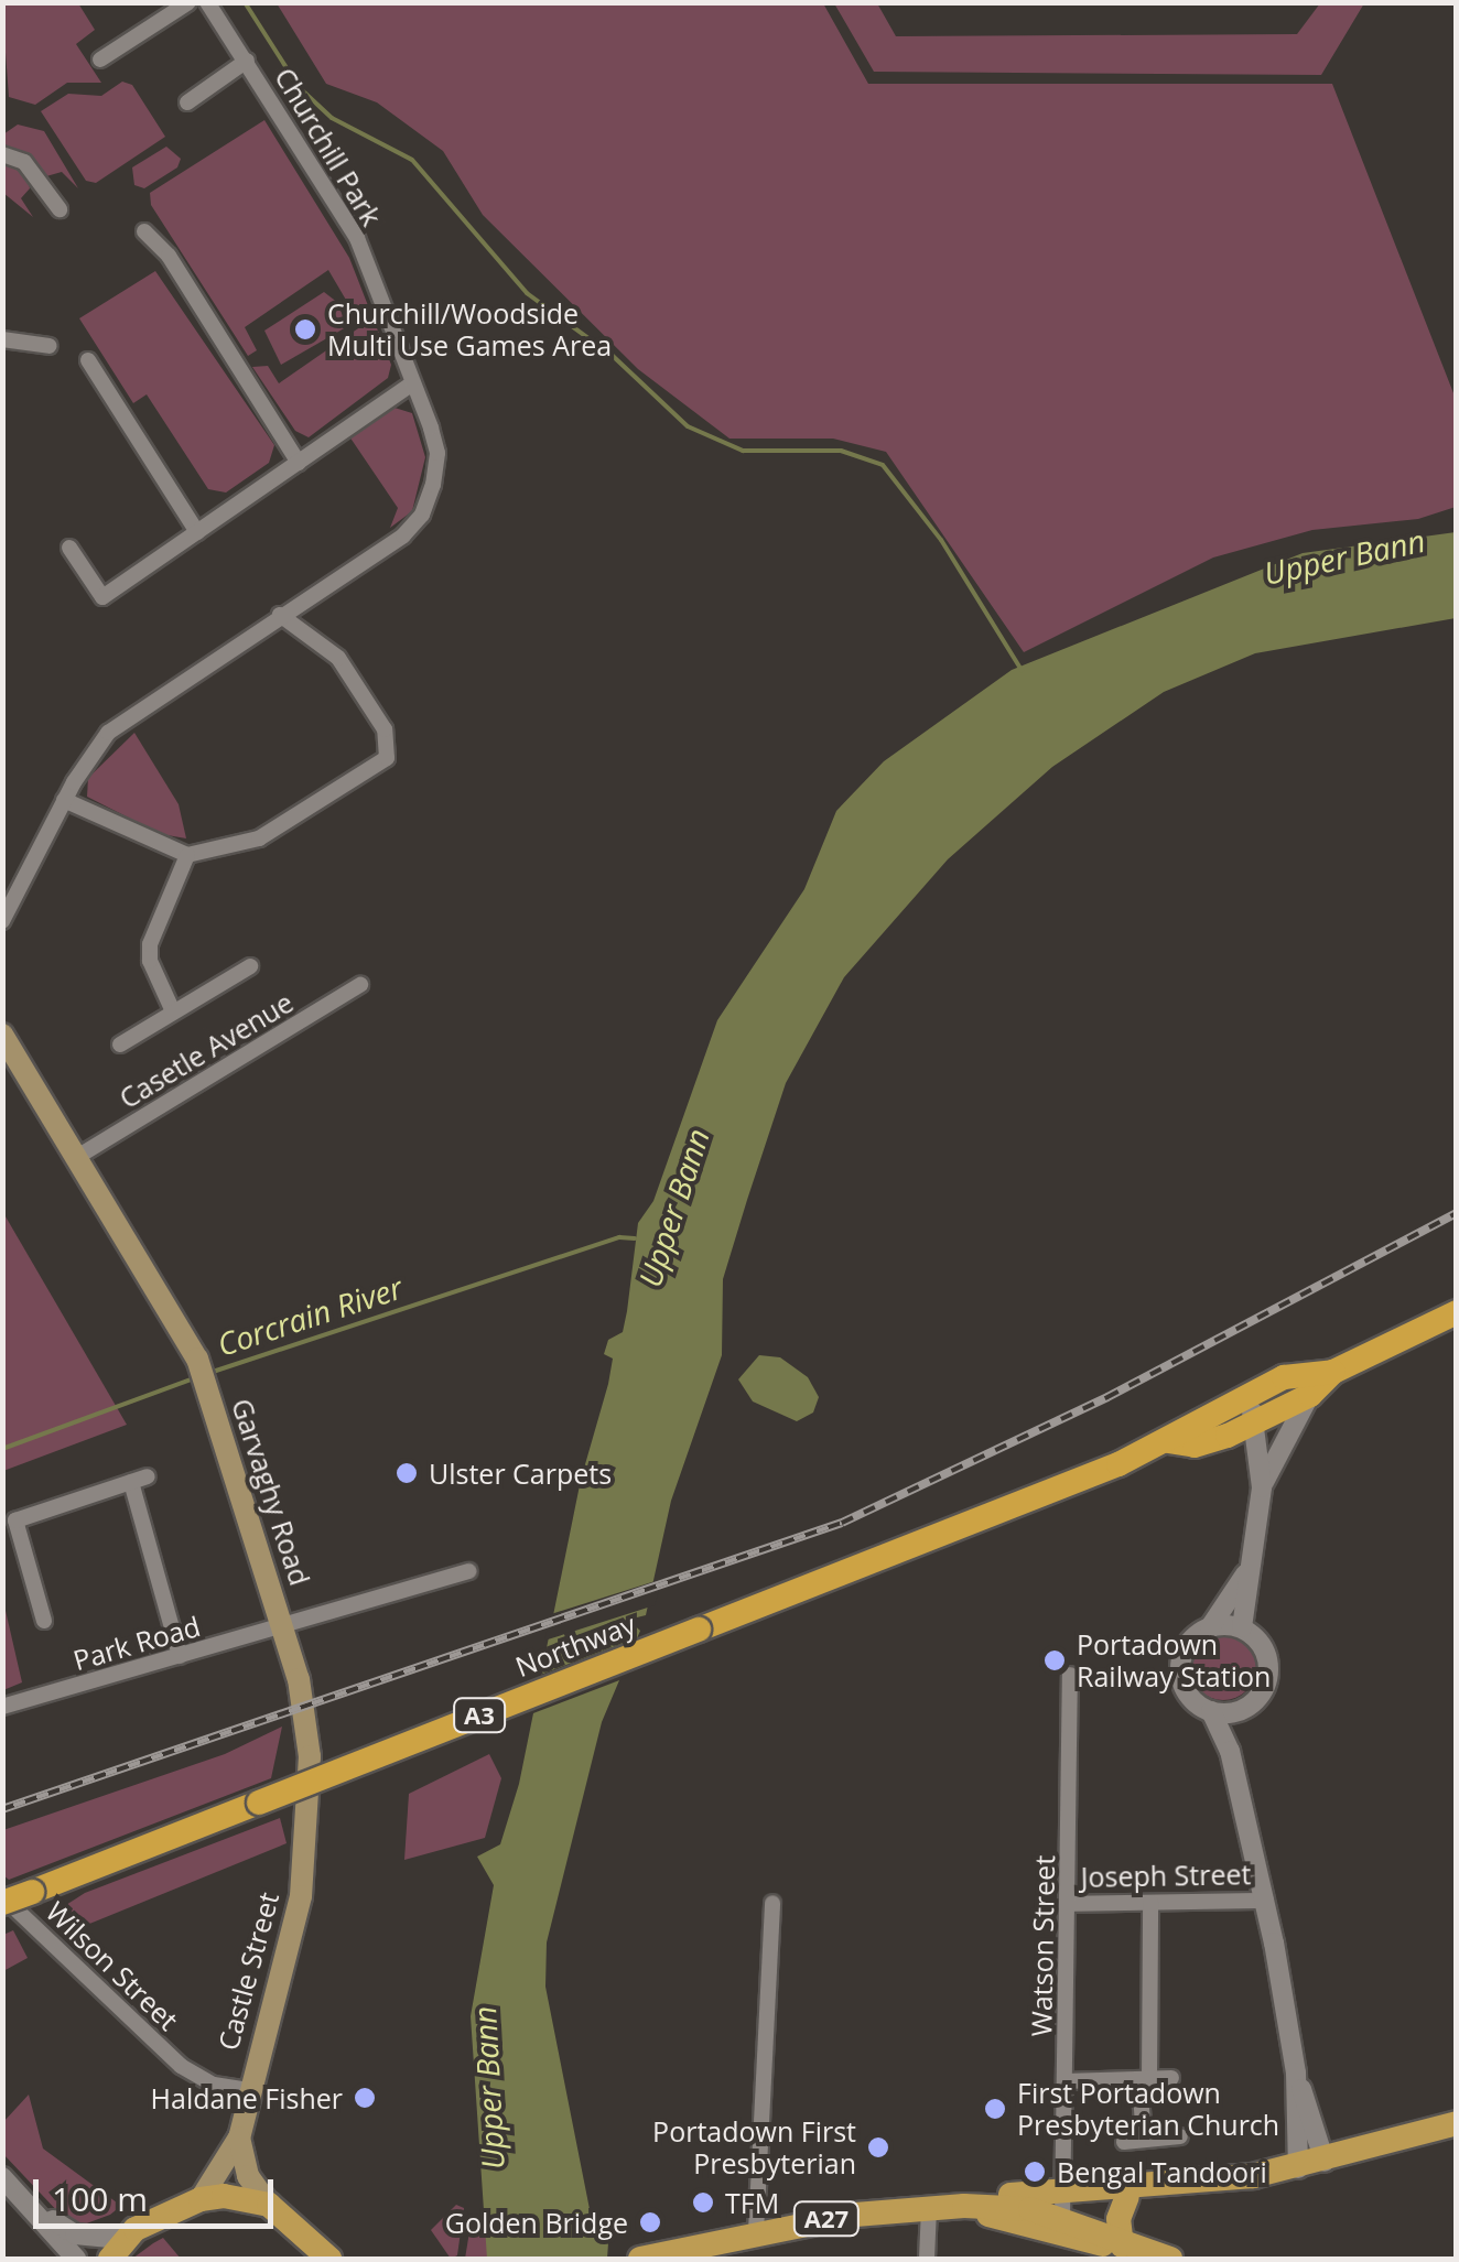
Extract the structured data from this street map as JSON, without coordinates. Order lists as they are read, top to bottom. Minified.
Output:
{"streets":{"highway":["Northway","A3"],"main road":["Garvaghy Road","Castle Street","A27"],"street":["Churchill Park","Casetle Avenue","Park Road","Joseph Street","Watson Street","Wilson Street"]},"crossings":[["Casetle Avenue","Garvaghy Road"],["Garvaghy Road","Park Road"],["Garvaghy Road","Castle Street"],["Northway","Wilson Street"],["Joseph Street","Watson Street"],["Joseph Street","A27"],["Watson Street","A27"],["Wilson Street","Castle Street"]],"water":["Upper Bann","Corcrain River"],"places":["Churchill/Woodside Multi Use Games Area","Ulster Carpets","Portadown Railway Station","Haldane Fisher","First Portadown Presbyterian Church","Portadown First Presbyterian","Bengal Tandoori","TFM","Golden Bridge"],"scale_bar":"100 m"}
